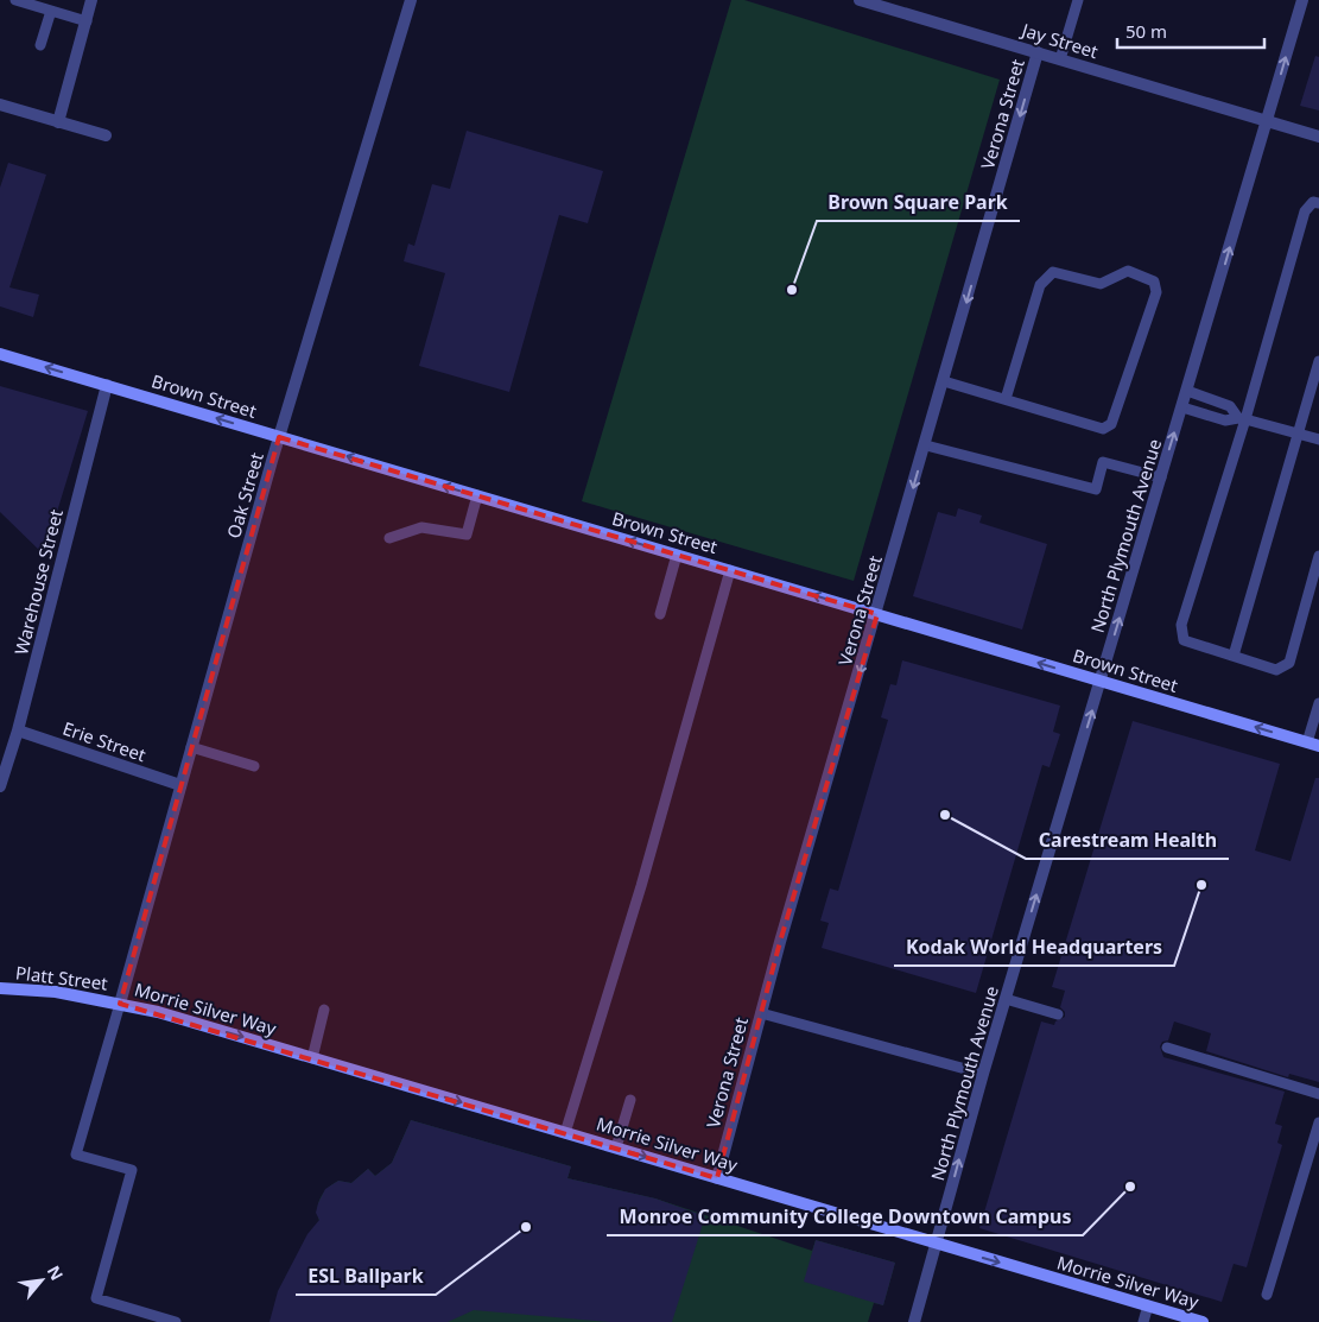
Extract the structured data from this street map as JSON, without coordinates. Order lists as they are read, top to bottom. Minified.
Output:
{"streets":{"main road":["Brown Street","Platt Street","Morrie Silver Way"],"street":["Jay Street","Verona Street","Oak Street","North Plymouth Avenue","Warehouse Street","Erie Street"]},"crossings":[["Jay Street","Verona Street"],["Jay Street","North Plymouth Avenue"],["Verona Street","Brown Street"],["Verona Street","Morrie Silver Way"],["Brown Street","Oak Street"],["Brown Street","North Plymouth Avenue"],["Brown Street","Warehouse Street"],["Oak Street","Erie Street"],["Oak Street","Platt Street"],["Oak Street","Morrie Silver Way"],["North Plymouth Avenue","Morrie Silver Way"],["Warehouse Street","Erie Street"],["Platt Street","Morrie Silver Way"]],"one_way":["Verona Street","Brown Street","North Plymouth Avenue","Morrie Silver Way"],"places":["Brown Square Park","Carestream Health","Kodak World Headquarters","Monroe Community College Downtown Campus","ESL Ballpark"],"scale_bar":"50 m","north":"top right"}
